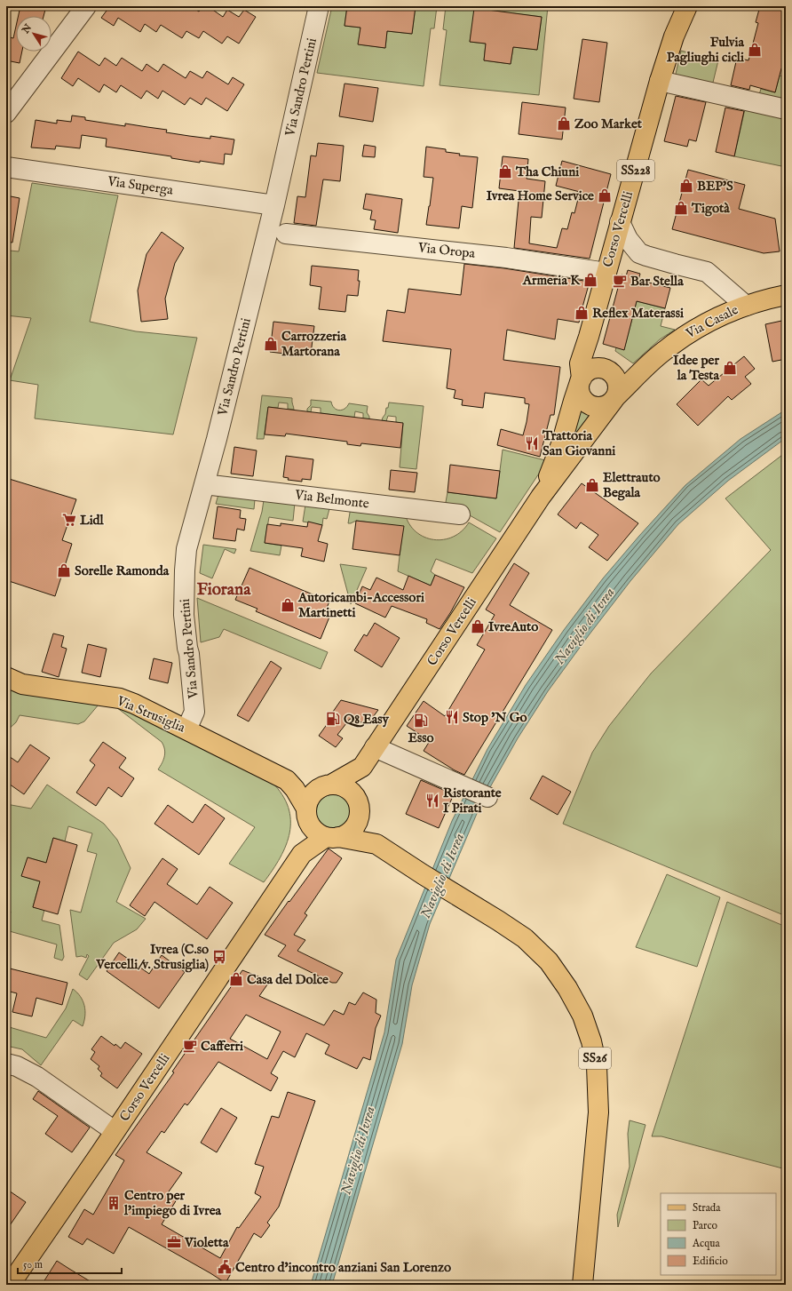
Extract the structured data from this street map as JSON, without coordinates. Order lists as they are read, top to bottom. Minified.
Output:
{"streets":{"main road":["SS228","Corso Vercelli","Via Casale","Via Strusiglia","SS26"],"street":["Via Sandro Pertini","Via Superga","Via Oropa","Via Belmonte"]},"crossings":[["Via Sandro Pertini","Via Superga"],["Via Sandro Pertini","Via Belmonte"],["Via Sandro Pertini","Via Strusiglia"],["Corso Vercelli","Via Oropa"],["Corso Vercelli","Via Casale"],["Corso Vercelli","Via Strusiglia"],["Corso Vercelli","SS26"],["Via Strusiglia","SS26"]],"districts":["Fiorana"],"water":["Naviglio di Ivrea"],"places":{"shop":["Fulvia Pagliughi cicli","Zoo Market","Tha Chiuni","BEP'S","Ivrea Home Service","Tigotà","Armeria K","Reflex Materassi","Carrozzeria Martorana","Idee per la Testa","Elettrauto Begala","Sorelle Ramonda","Autoricambi-Accessori Martinetti","IvreAuto","Casa del Dolce"],"cafe":["Bar Stella","Cafferri"],"restaurant":["Trattoria San Giovanni","Stop 'N Go","Ristorante I Pirati"],"supermarket":["Lidl"],"fuel station":["Q8 Easy","Esso"],"bus stop":["Ivrea (C.so Vercelli/v. Strusiglia)"],"building":["Centro per l'impiego di Ivrea"],"office":["Violetta"],"public building":["Centro d'incontro anziani San Lorenzo"]},"legend":["Strada","Parco","Acqua","Edificio"],"scale_bar":"50 m","north":"top left"}
